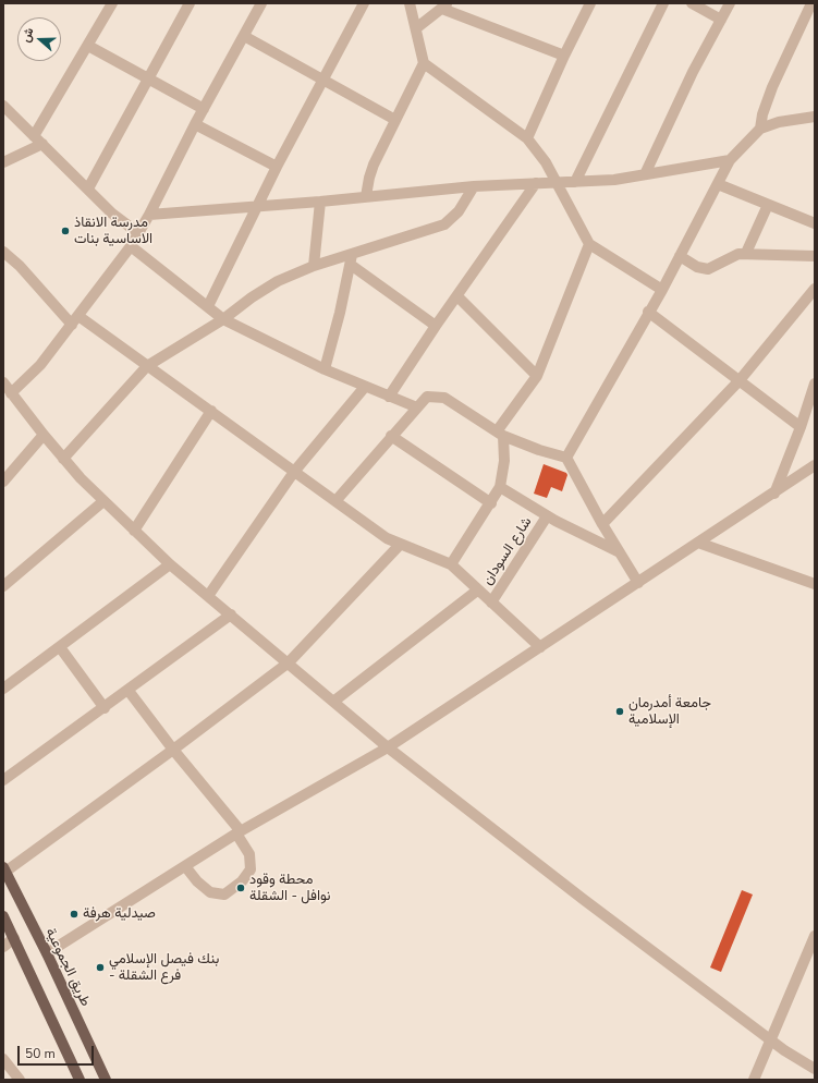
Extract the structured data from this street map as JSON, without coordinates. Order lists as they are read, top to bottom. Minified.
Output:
{"streets":{"main road":["طريق الجموعية"],"street":["شارع السودان"]},"places":["مدرسة الانقاذ الاساسية بنات","جامعة أمدرمان الإسلامية","محطة وقود نوافل - الشقلة","صيدلية هرفة","بنك فيصل الإسلامي - فرع الشقلة"],"scale_bar":"50 m","north":"left"}
